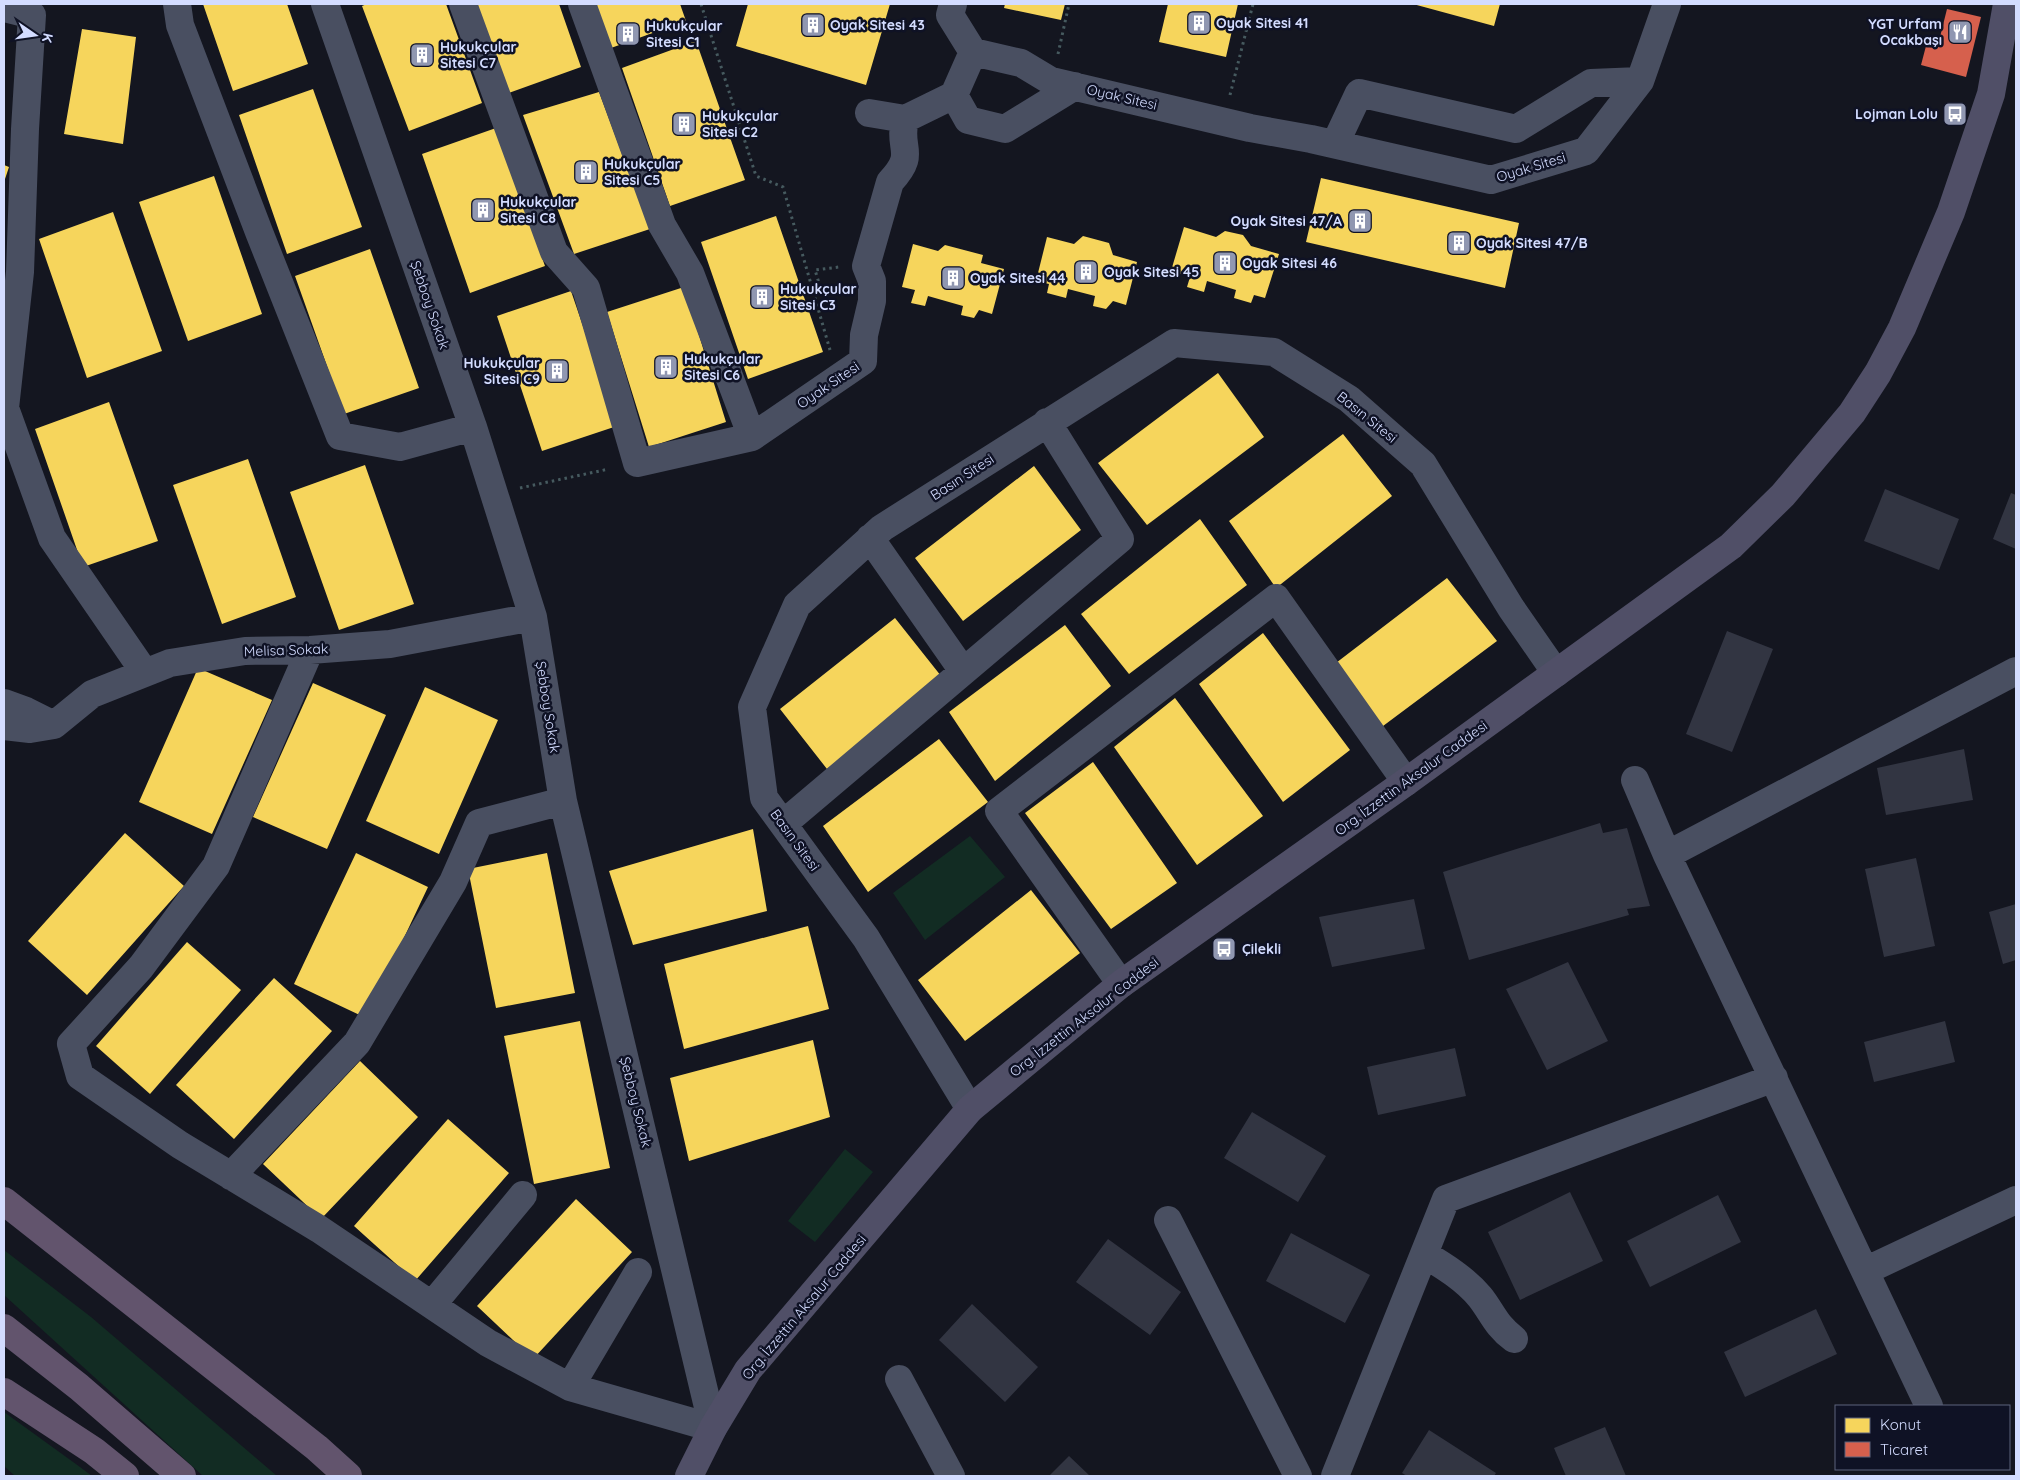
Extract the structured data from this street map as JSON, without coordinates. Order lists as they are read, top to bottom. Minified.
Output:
{"streets":{"main road":["Org. İzzettin Aksalur Caddesi"],"street":["Oyak Sitesi","Şebboy Sokak","Basın Sitesi","Melisa Sokak"]},"crossings":[["Şebboy Sokak","Melisa Sokak"],["Şebboy Sokak","Org. İzzettin Aksalur Caddesi"],["Basın Sitesi","Org. İzzettin Aksalur Caddesi"]],"places":{"building":["Oyak Sitesi 41","Oyak Sitesi 43","Hukukçular Sitesi C1","Hukukçular Sitesi C7","Hukukçular Sitesi C2","Hukukçular Sitesi C5","Hukukçular Sitesi C8","Oyak Sitesi 47/A","Oyak Sitesi 47/B","Oyak Sitesi 46","Oyak Sitesi 45","Oyak Sitesi 44","Hukukçular Sitesi C3","Hukukçular Sitesi C6","Hukukçular Sitesi C9"],"restaurant":["YGT Urfam Ocakbaşı"],"bus stop":["Lojman Lolu","Çilekli"]},"legend":["Konut","Ticaret"],"north":"right"}
